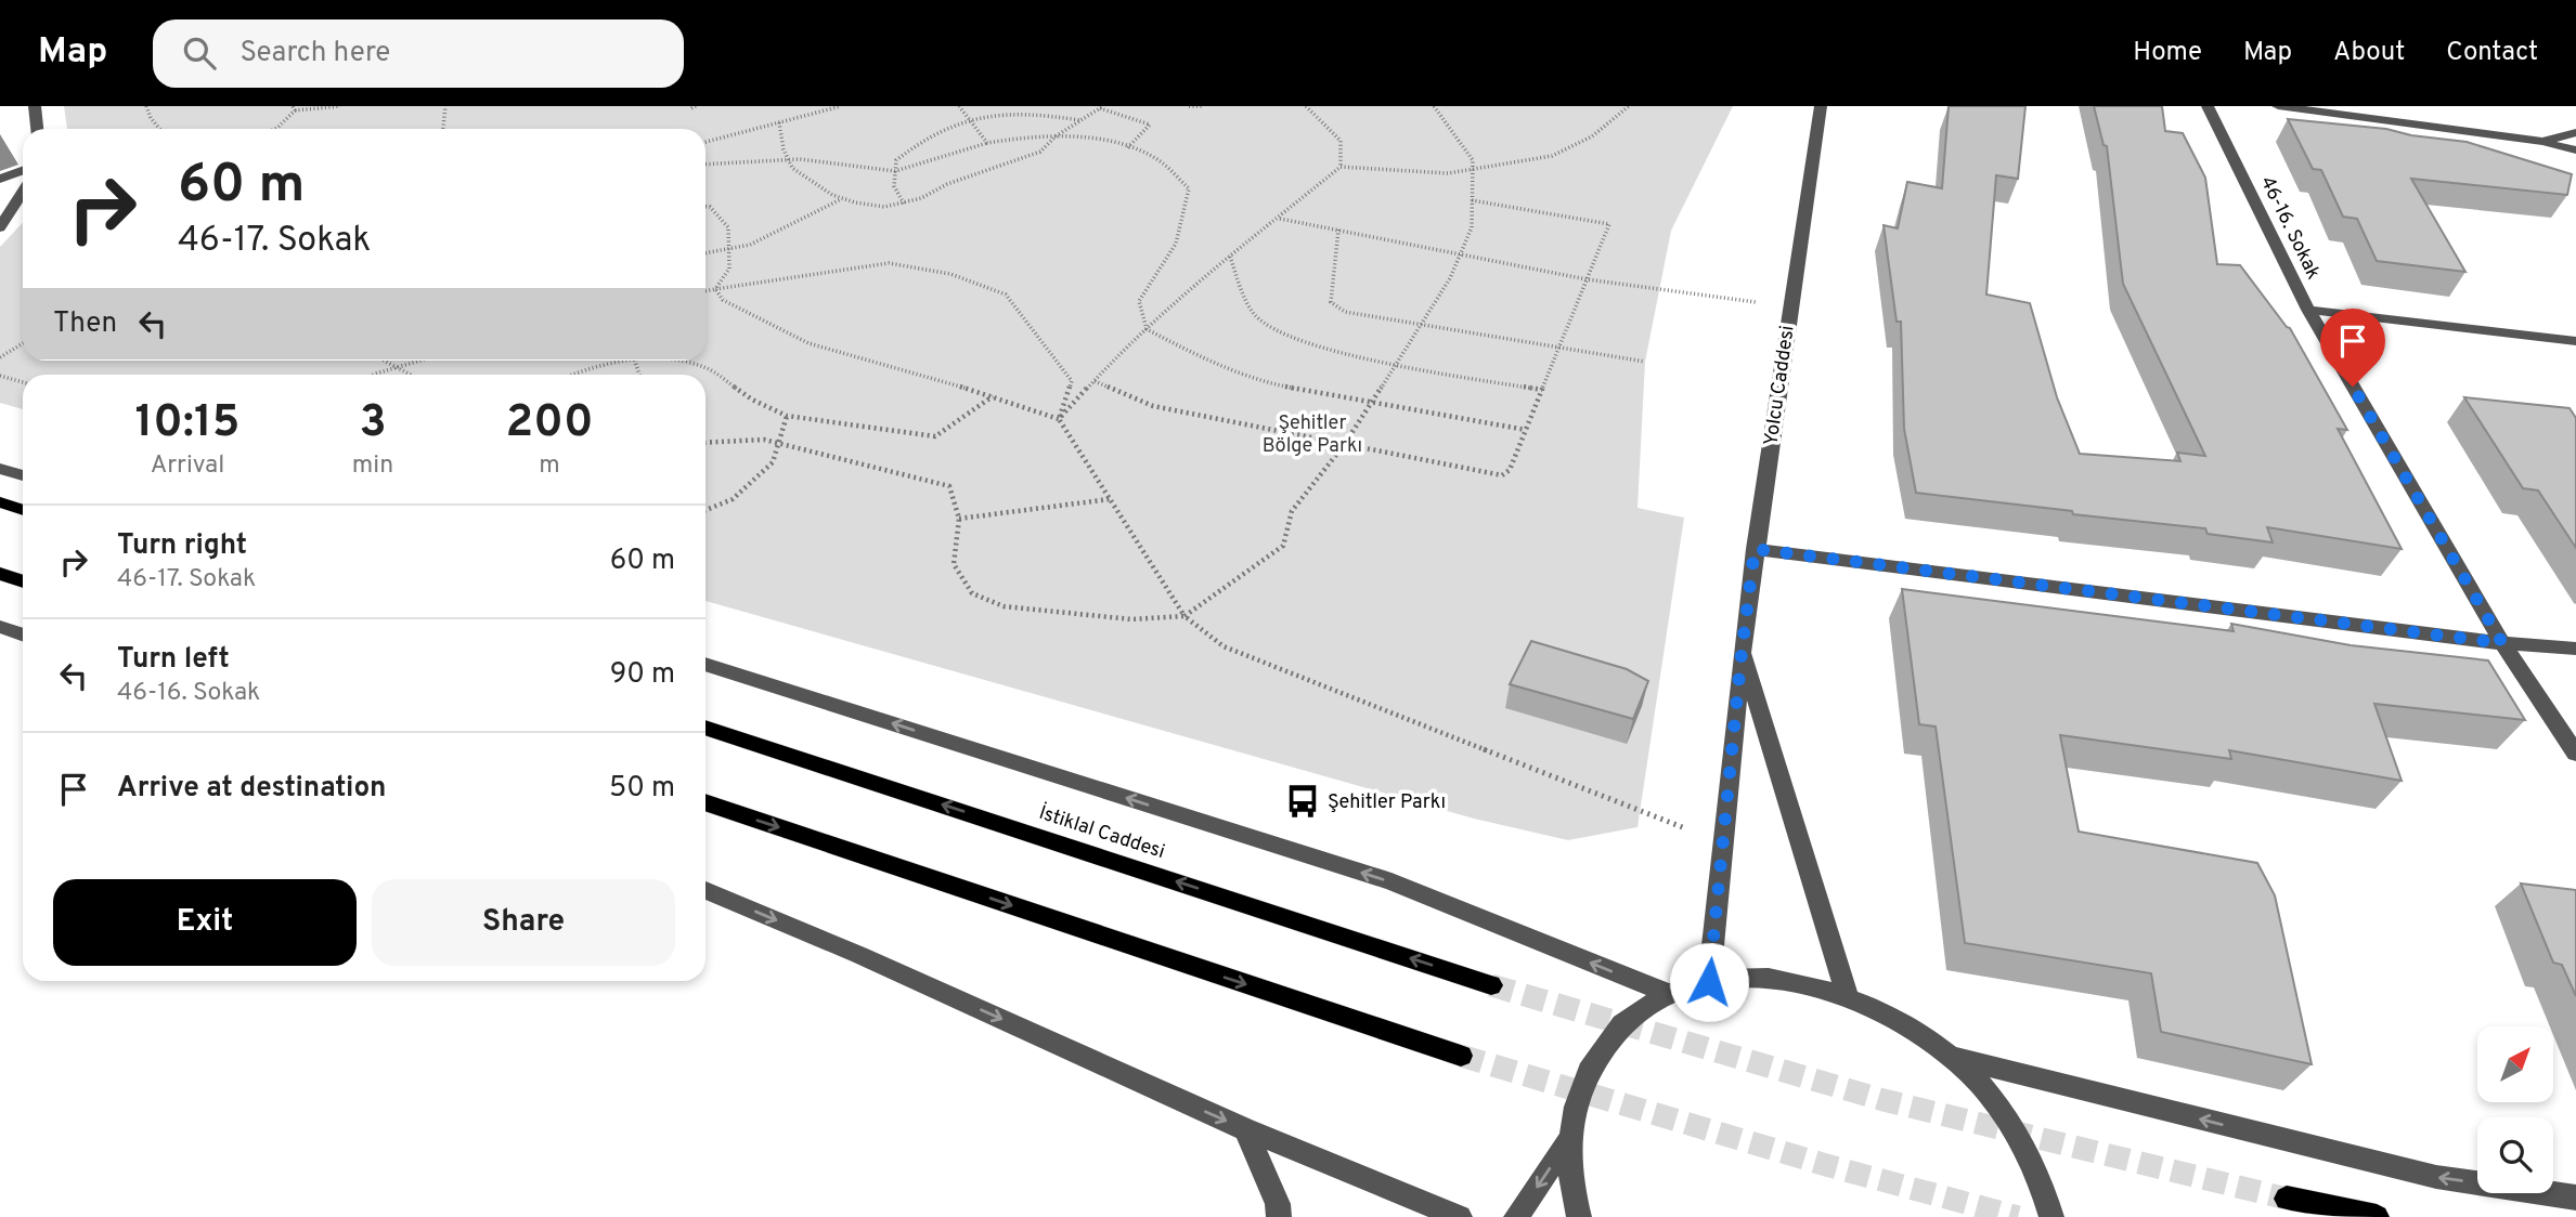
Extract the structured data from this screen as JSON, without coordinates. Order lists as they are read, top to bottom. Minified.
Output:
{"streets":{"main road":["İstiklal Caddesi"],"street":["46-16. Sokak","Yolcu Caddesi"]},"parks":["Şehitler Bölge Parkı"],"places":{"bus stop":["Şehitler Parkı"]},"north":"top right","page":{"header":"Map","search":"Search here","nav":["Home","Map","About","Contact"],"turn":["60 m","46-17. Sokak"],"then":"Then","eta":["10:15","Arrival","3","min","200","m"],"list":[{"name":"Turn right","note":"46-17. Sokak","value":"60 m"},{"name":"Turn left","note":"46-16. Sokak","value":"90 m"},{"name":"Arrive at destination","value":"50 m"}],"buttons":["Exit","Share"]}}
